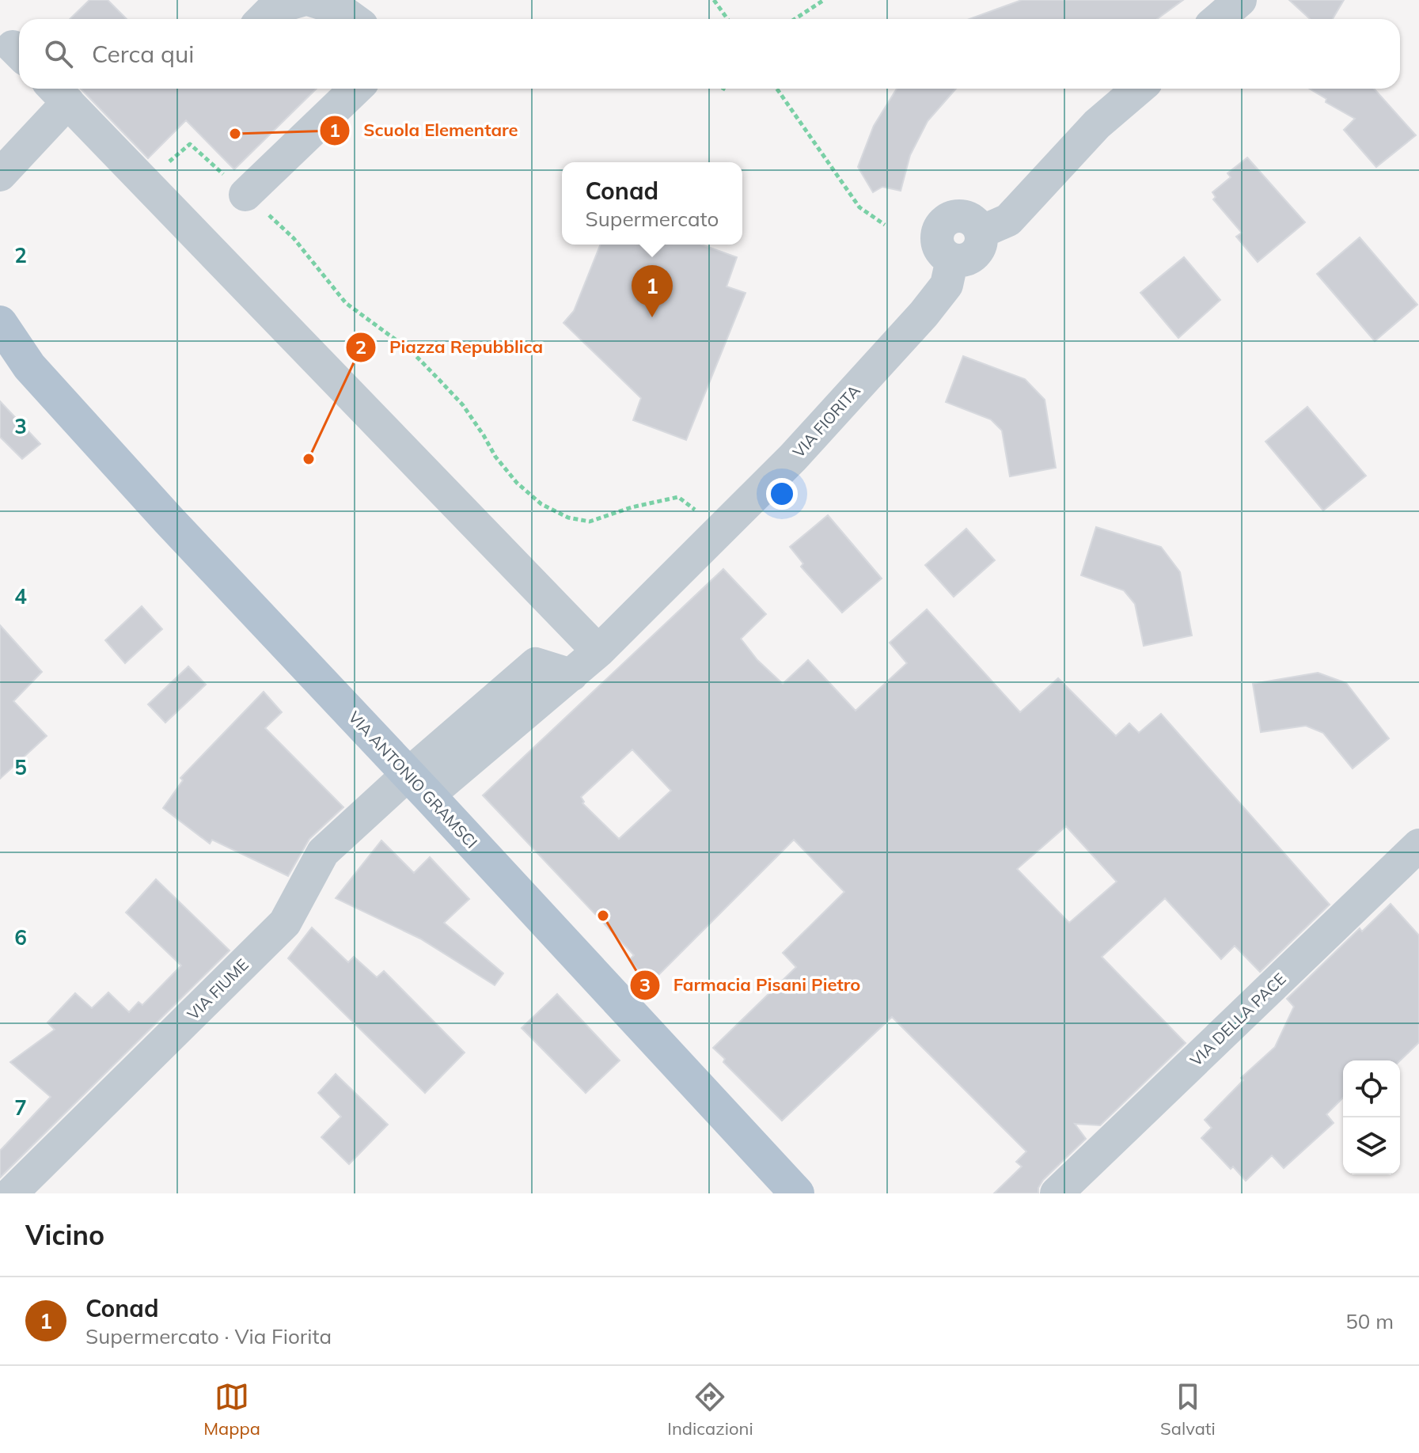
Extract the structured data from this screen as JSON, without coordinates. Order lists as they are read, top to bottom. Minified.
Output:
{"streets":{"main road":["VIA ANTONIO GRAMSCI"],"street":["VIA FIORITA","VIA FIUME","VIA DELLA PACE"]},"crossings":[["VIA FIORITA","VIA ANTONIO GRAMSCI"],["VIA FIORITA","VIA FIUME"],["VIA ANTONIO GRAMSCI","VIA FIUME"]],"places":["Scuola Elementare","Piazza Repubblica","Farmacia Pisani Pietro"],"page":{"search":"Cerca qui","popup":["Conad","Supermercato"],"pins":"1","heading":"Vicino","list":[{"mark":"1","name":"Conad","note":"Supermercato · Via Fiorita","value":"50 m"}],"nav":["Mappa","Indicazioni","Salvati"]},"grid":{"rows":["2","3","4","5","6","7"]}}
